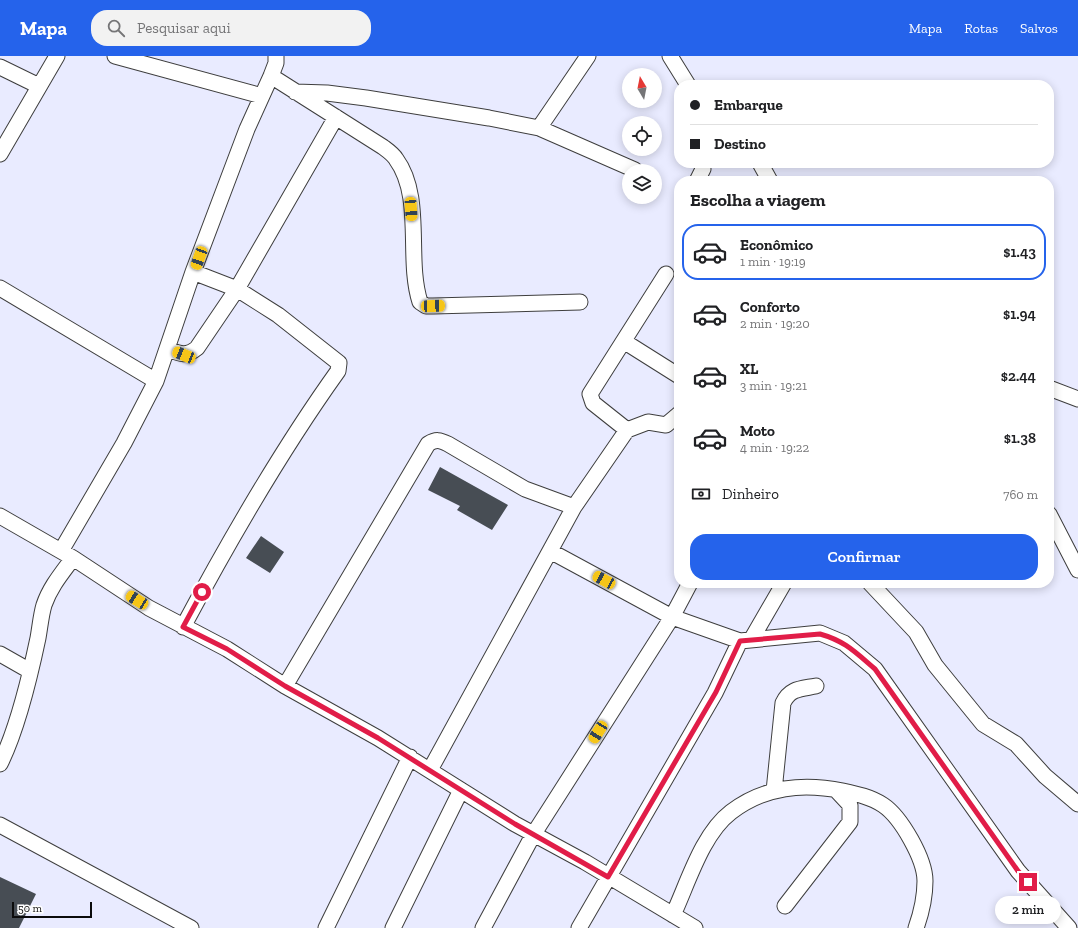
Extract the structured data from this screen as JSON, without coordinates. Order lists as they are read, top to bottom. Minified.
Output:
{"scale_bar":"50 m","north":"top","page":{"header":"Mapa","search":"Pesquisar aqui","nav":["Mapa","Rotas","Salvos"],"banner":["Embarque","Destino"],"heading":"Escolha a viagem","list":[{"name":"Econômico","note":"1 min · 19:19","value":"$1.43"},{"name":"Conforto","note":"2 min · 19:20","value":"$1.94"},{"name":"XL","note":"3 min · 19:21","value":"$2.44"},{"name":"Moto","note":"4 min · 19:22","value":"$1.38"}],"pay":["Dinheiro","760 m"],"buttons":"Confirmar","bubble":"2 min","scale":"50 m"}}
